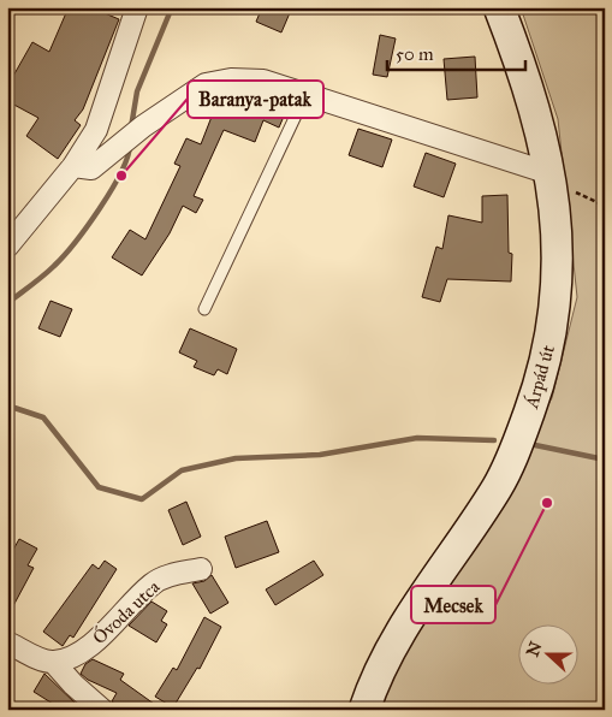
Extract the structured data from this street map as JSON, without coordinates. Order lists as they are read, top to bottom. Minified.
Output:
{"streets":{"main road":["Árpád út"],"street":["Óvoda utca"]},"places":["Baranya-patak","Mecsek"],"scale_bar":"50 m","north":"left"}
